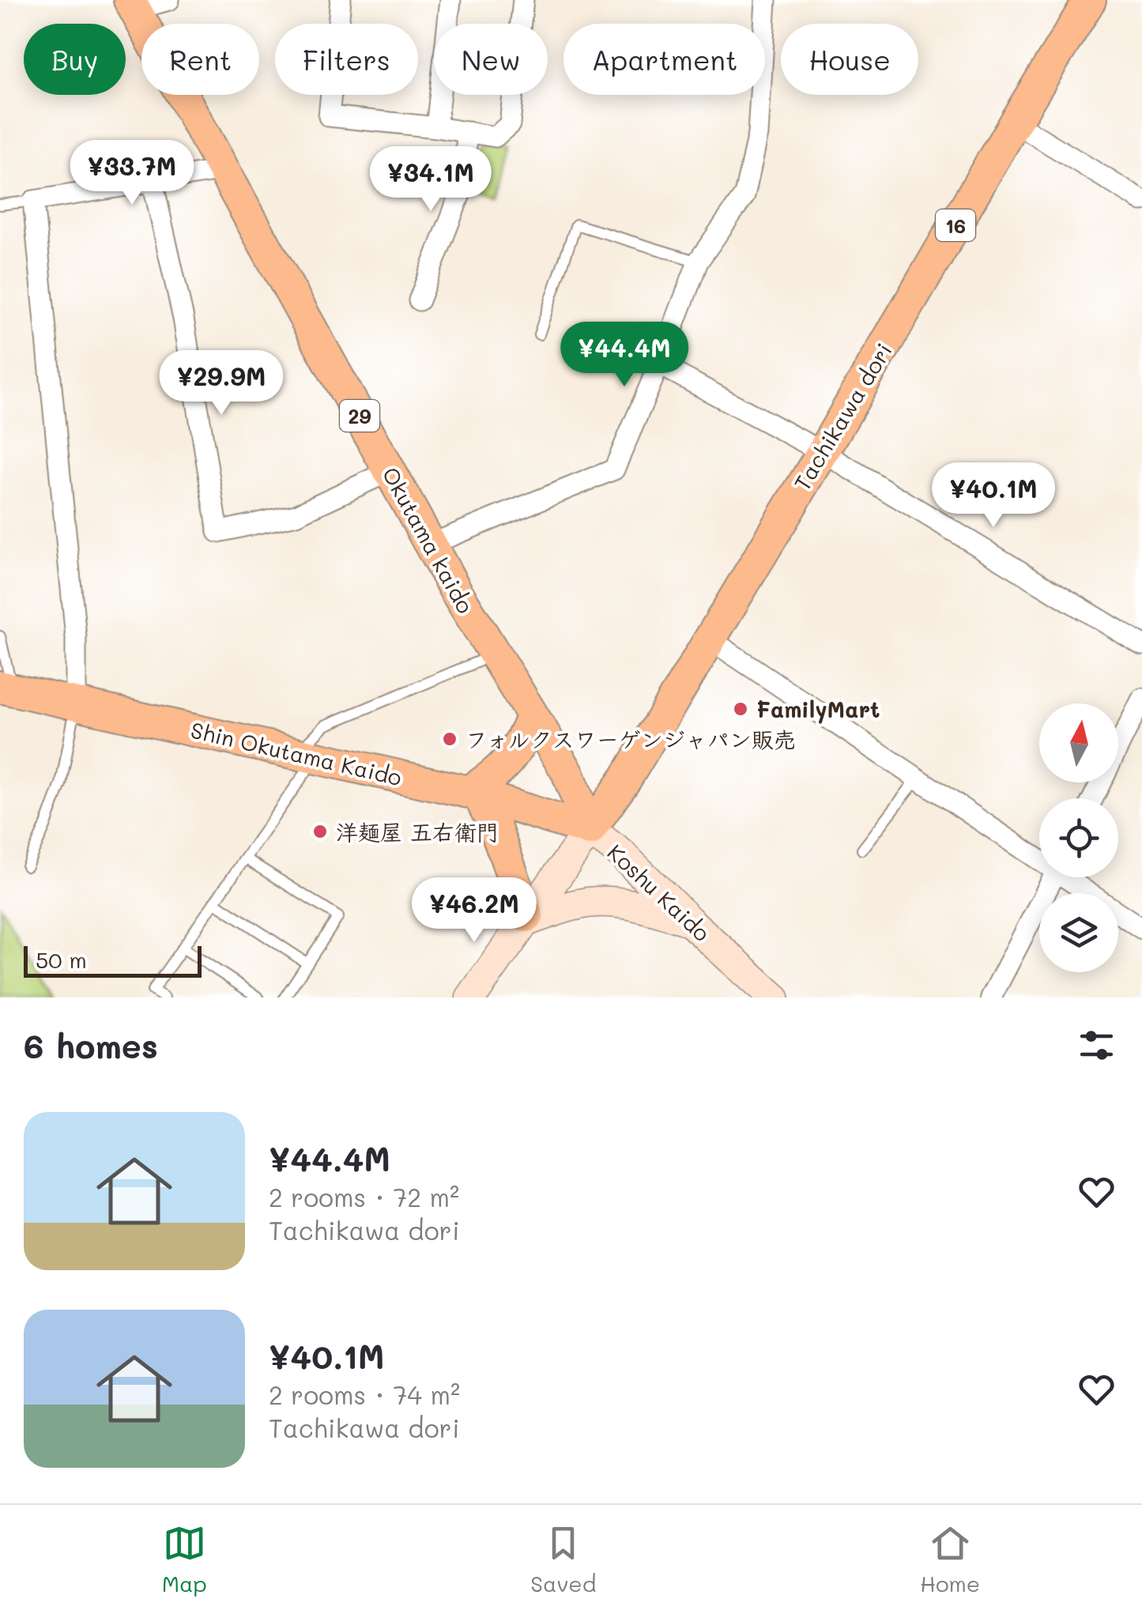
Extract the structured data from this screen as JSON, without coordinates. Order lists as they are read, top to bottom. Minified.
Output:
{"streets":{"main road":["16","29","Tachikawa dori","Okutama kaido","Shin Okutama Kaido","Koshu Kaido"]},"crossings":[["Tachikawa dori","Okutama kaido"],["Tachikawa dori","Shin Okutama Kaido"],["Tachikawa dori","Koshu Kaido"],["Okutama kaido","Shin Okutama Kaido"],["Okutama kaido","Koshu Kaido"],["Shin Okutama Kaido","Koshu Kaido"]],"places":["FamilyMart","フォルクスワーゲンジャパン販売","洋麺屋 五右衛門"],"scale_bar":"50 m","north":"top","page":{"chip":["Buy","Rent","Filters","New","Apartment","House"],"price":["¥33.7M","¥34.1M","¥44.4M","¥29.9M","¥40.1M","¥46.2M"],"scale":"50 m","heading":"6 homes","list":[{"name":"¥44.4M","note":"2 rooms · 72 m² · Tachikawa dori"},{"name":"¥40.1M","note":"2 rooms · 74 m² · Tachikawa dori"}],"tabs":["Map","Saved","Home"]}}
